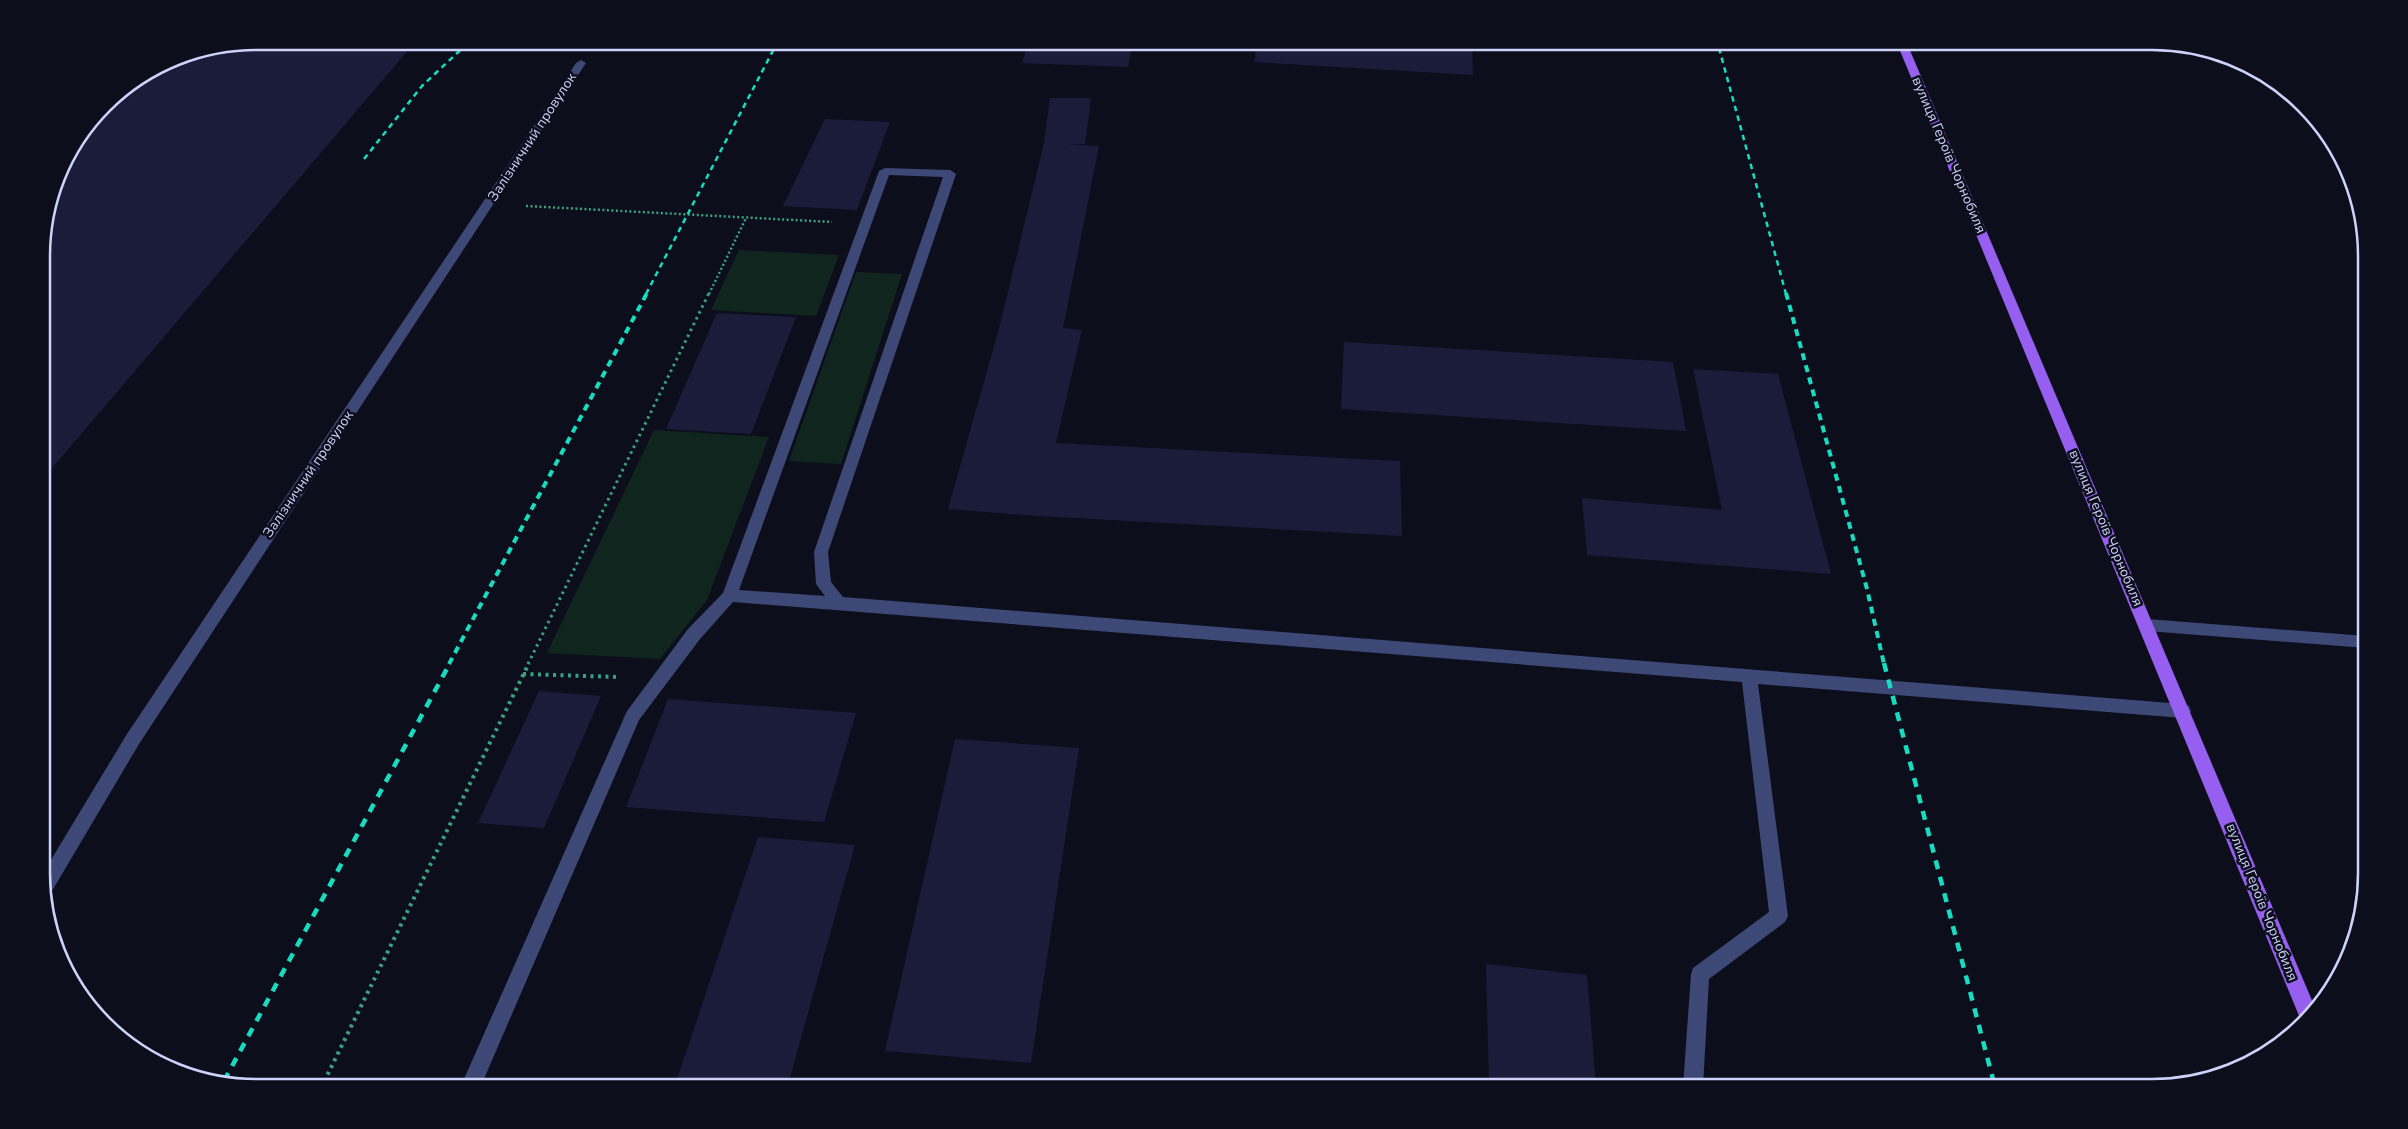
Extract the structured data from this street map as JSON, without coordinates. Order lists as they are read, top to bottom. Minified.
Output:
{"streets":{"main road":["вулиця Героїв Чорнобиля"],"street":["Залізничний провулок"]}}
